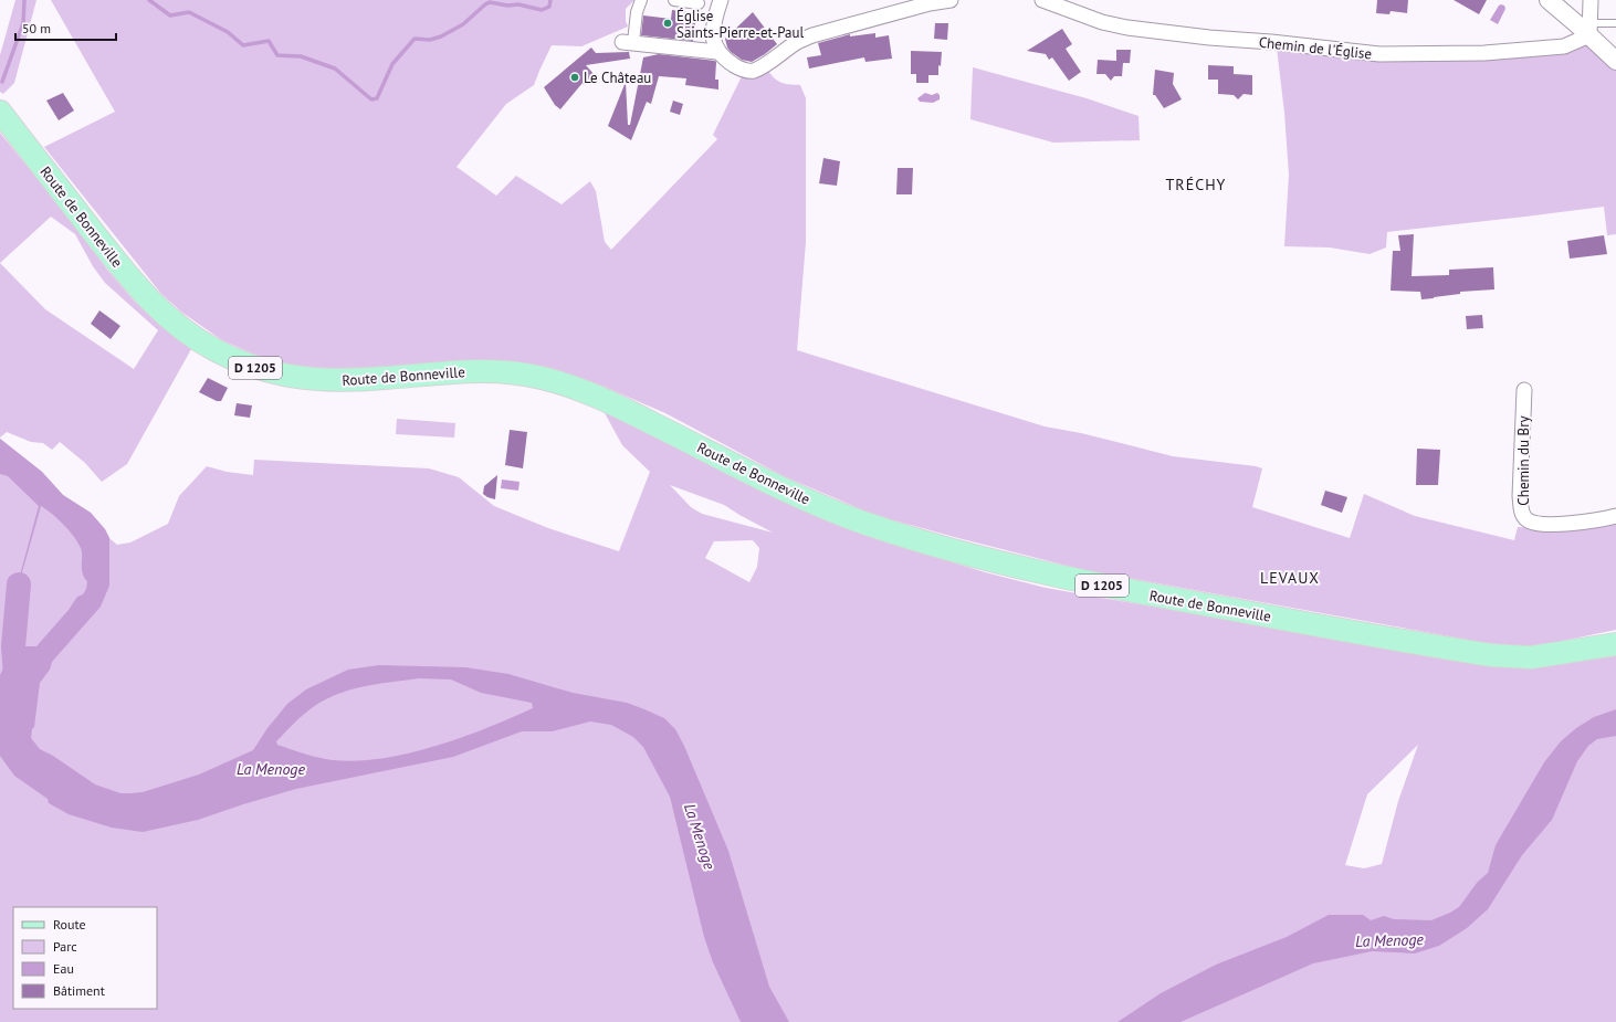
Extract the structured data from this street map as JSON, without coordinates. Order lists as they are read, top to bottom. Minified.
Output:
{"streets":{"main road":["Route de Bonneville","D 1205"],"street":["Chemin de l'Église","Chemin du Bry"]},"districts":["TRÉCHY","LEVAUX"],"water":["La Menoge"],"places":["Église Saints-Pierre-et-Paul","Le Château"],"legend":["Route","Parc","Eau","Bâtiment"],"scale_bar":"50 m"}
